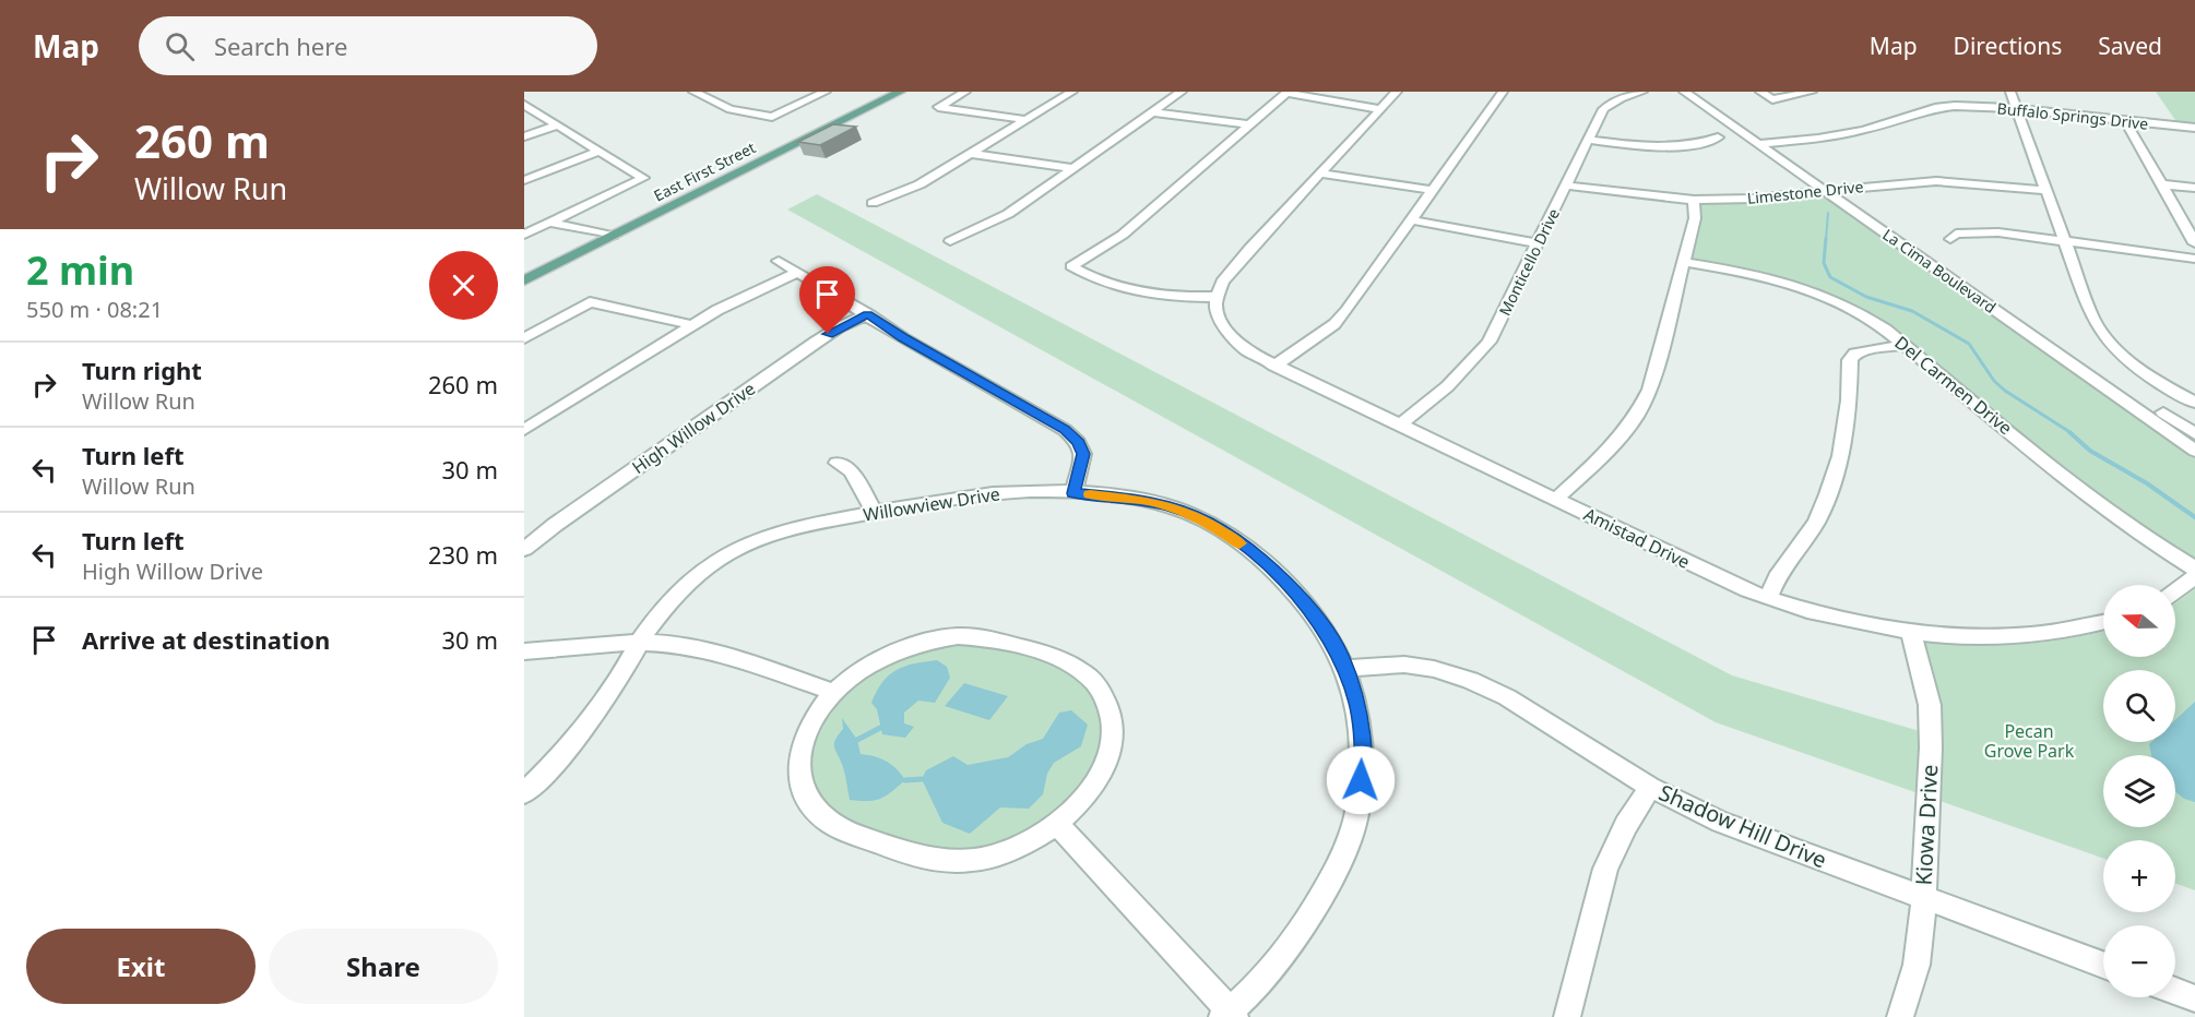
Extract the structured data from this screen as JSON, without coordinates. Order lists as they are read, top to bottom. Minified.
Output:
{"streets":{"main road":["East First Street"],"street":["Buffalo Springs Drive","Limestone Drive","Monticello Drive","La Cima Boulevard","Del Carmen Drive","High Willow Drive","Willowview Drive","Amistad Drive","Kiowa Drive","Shadow Hill Drive"]},"crossings":[["Buffalo Springs Drive","La Cima Boulevard"],["Limestone Drive","Monticello Drive"],["Limestone Drive","La Cima Boulevard"],["Monticello Drive","Amistad Drive"],["Willowview Drive","Shadow Hill Drive"],["Amistad Drive","Kiowa Drive"],["Kiowa Drive","Shadow Hill Drive"]],"parks":["Pecan Grove Park"],"north":"left","page":{"header":"Map","search":"Search here","nav":["Map","Directions","Saved"],"turn":["260 m","Willow Run"],"heading":["2 min","550 m · 08:21"],"list":[{"name":"Turn right","note":"Willow Run","value":"260 m"},{"name":"Turn left","note":"Willow Run","value":"30 m"},{"name":"Turn left","note":"High Willow Drive","value":"230 m"},{"name":"Arrive at destination","value":"30 m"}],"map_buttons":["+","−"],"buttons":["Exit","Share"]}}
